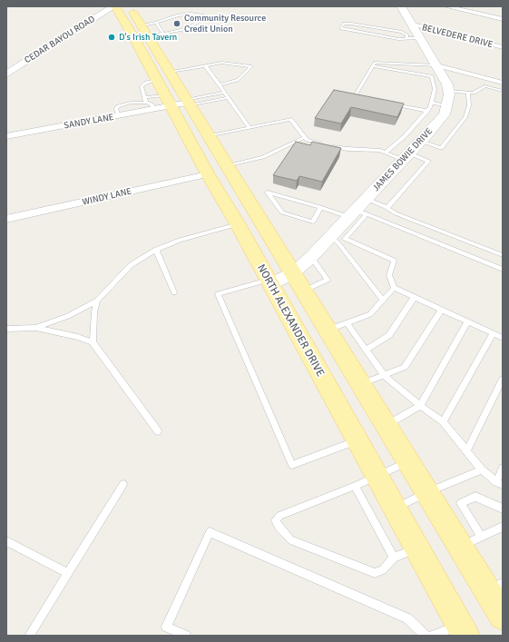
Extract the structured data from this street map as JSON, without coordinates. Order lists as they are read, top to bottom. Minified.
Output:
{"streets":{"main road":["NORTH ALEXANDER DRIVE"],"street":["BELVEDERE DRIVE","CEDAR BAYOU ROAD","SANDY LANE","JAMES BOWIE DRIVE","WINDY LANE"]},"crossings":[["BELVEDERE DRIVE","JAMES BOWIE DRIVE"],["CEDAR BAYOU ROAD","NORTH ALEXANDER DRIVE"],["SANDY LANE","NORTH ALEXANDER DRIVE"],["JAMES BOWIE DRIVE","NORTH ALEXANDER DRIVE"],["WINDY LANE","NORTH ALEXANDER DRIVE"]],"places":["Community Resource Credit Union","D's Irish Tavern"]}
